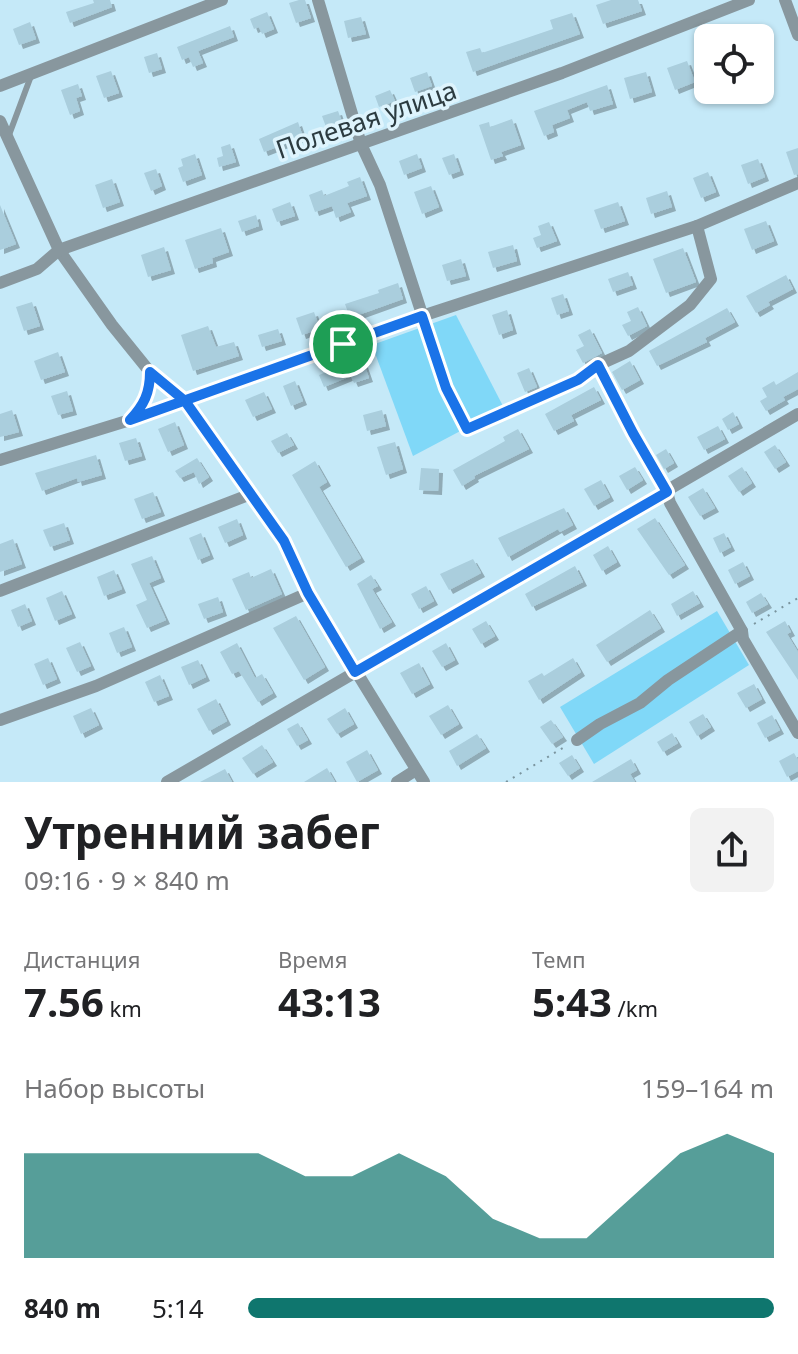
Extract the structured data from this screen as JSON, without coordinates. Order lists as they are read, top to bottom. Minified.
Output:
{"streets":{"street":["Полевая улица"]},"page":{"heading":["Утренний забег","09:16 · 9 × 840 m"],"stats":[["Дистанция","7.56 km"],["Время","43:13"],["Темп","5:43 /km"]],"chart":["Набор высоты","159–164 m"],"list":[{"name":"840 m","note":"5:14"}]}}
